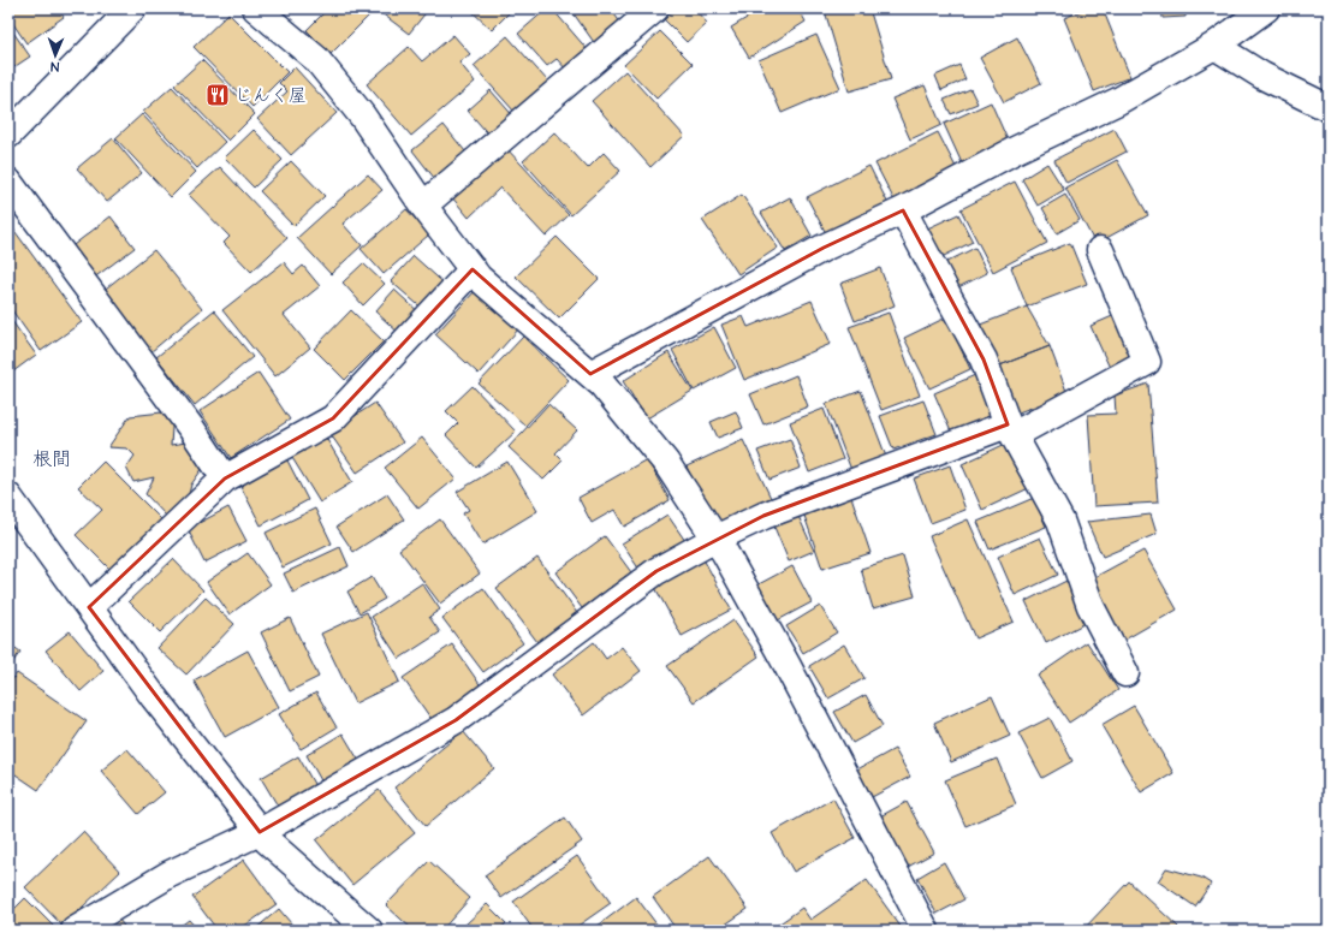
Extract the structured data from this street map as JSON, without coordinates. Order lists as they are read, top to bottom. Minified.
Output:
{"districts":["根間"],"places":{"restaurant":["じんく屋"]},"north":"bottom"}
